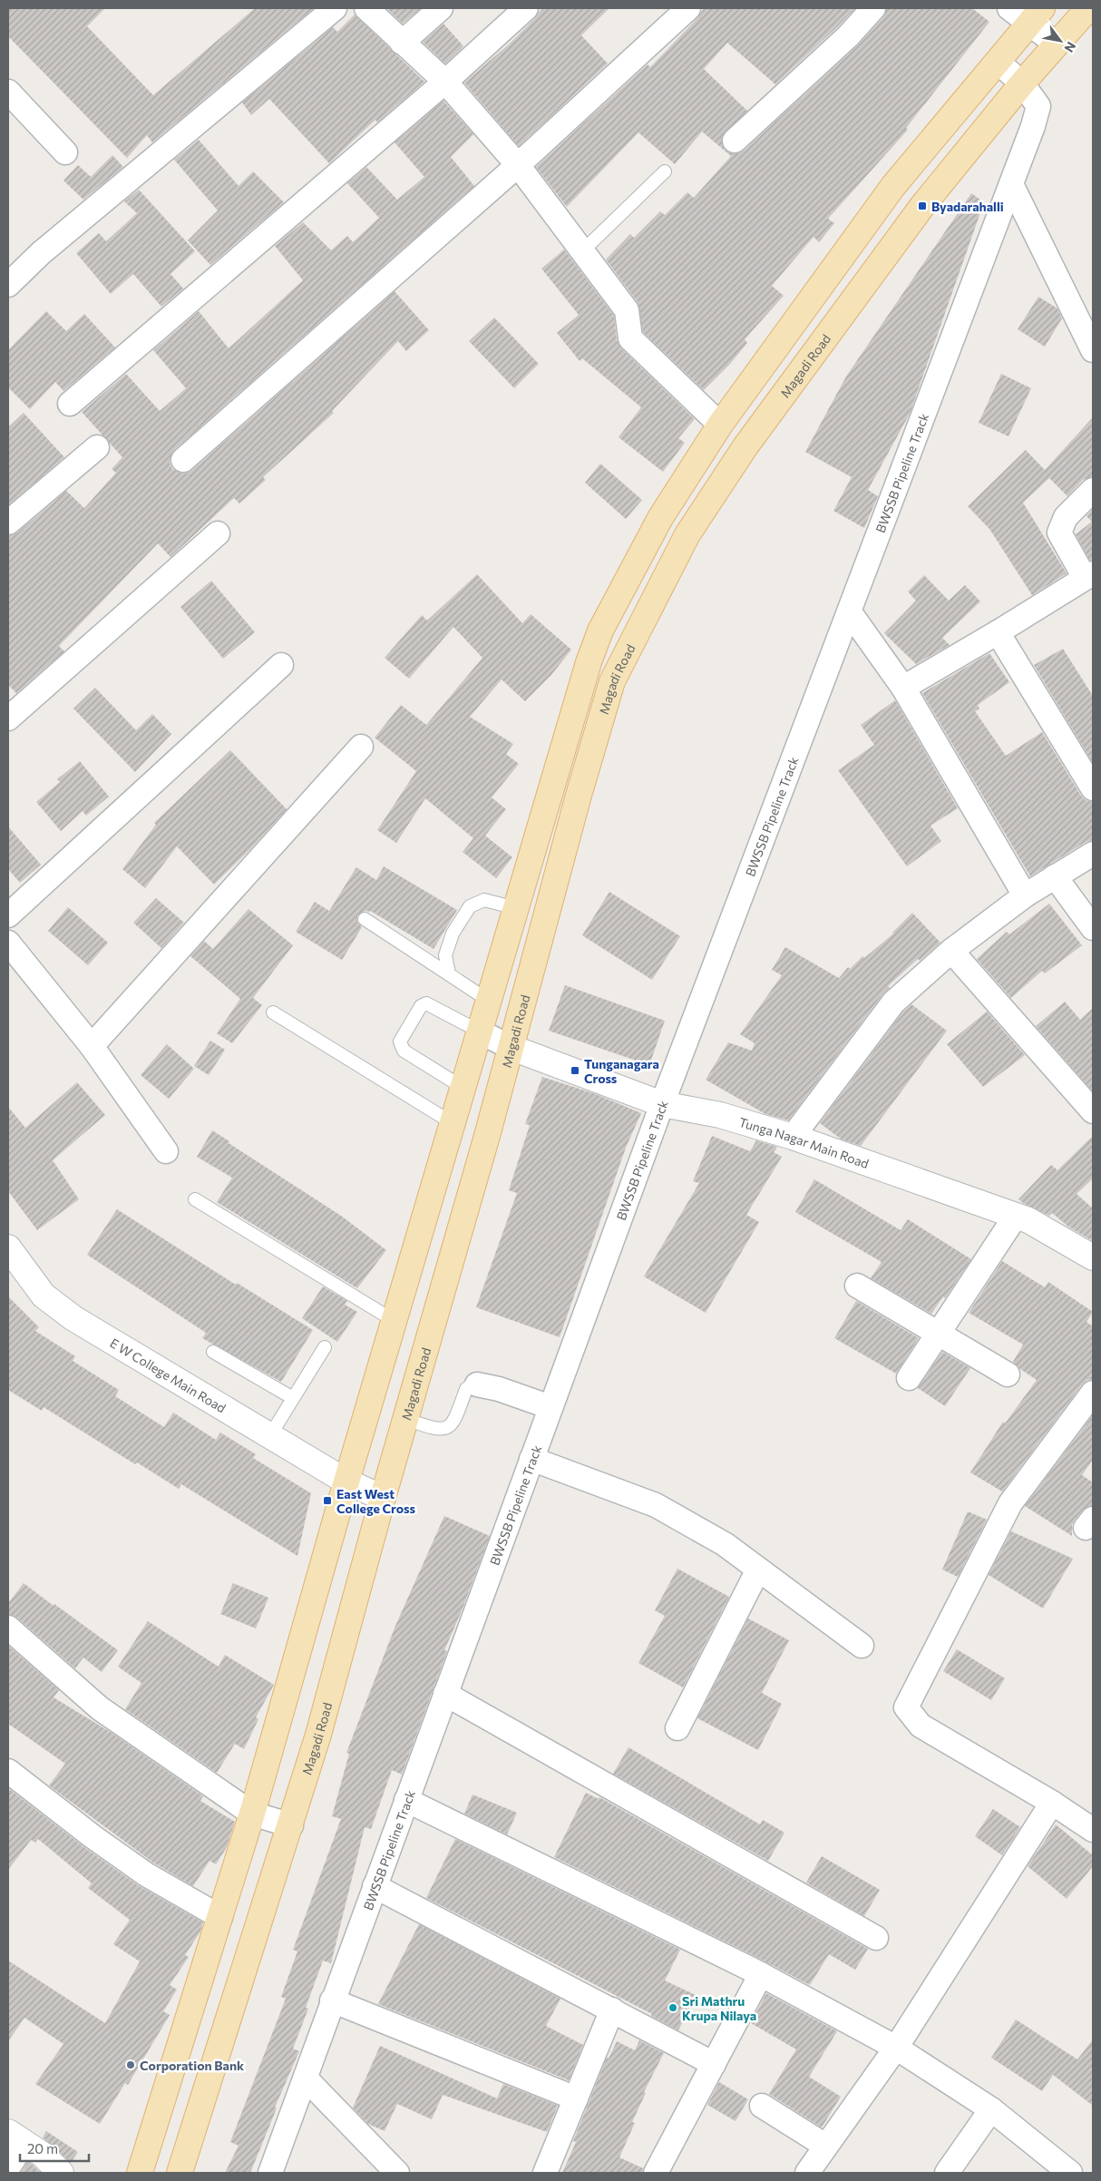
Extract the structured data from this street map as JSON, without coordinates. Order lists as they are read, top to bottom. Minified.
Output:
{"streets":{"main road":["Magadi Road"],"street":["BWSSB Pipeline Track","Tunga Nagar Main Road","E W College Main Road"]},"crossings":[["Magadi Road","BWSSB Pipeline Track"],["Magadi Road","Tunga Nagar Main Road"],["Magadi Road","E W College Main Road"],["BWSSB Pipeline Track","Tunga Nagar Main Road"]],"places":{"transit":["Byadarahalli","Tunganagara Cross","East West College Cross"],"other":["Sri Mathru Krupa Nilaya","Corporation Bank"]},"scale_bar":"20 m","north":"bottom right"}
